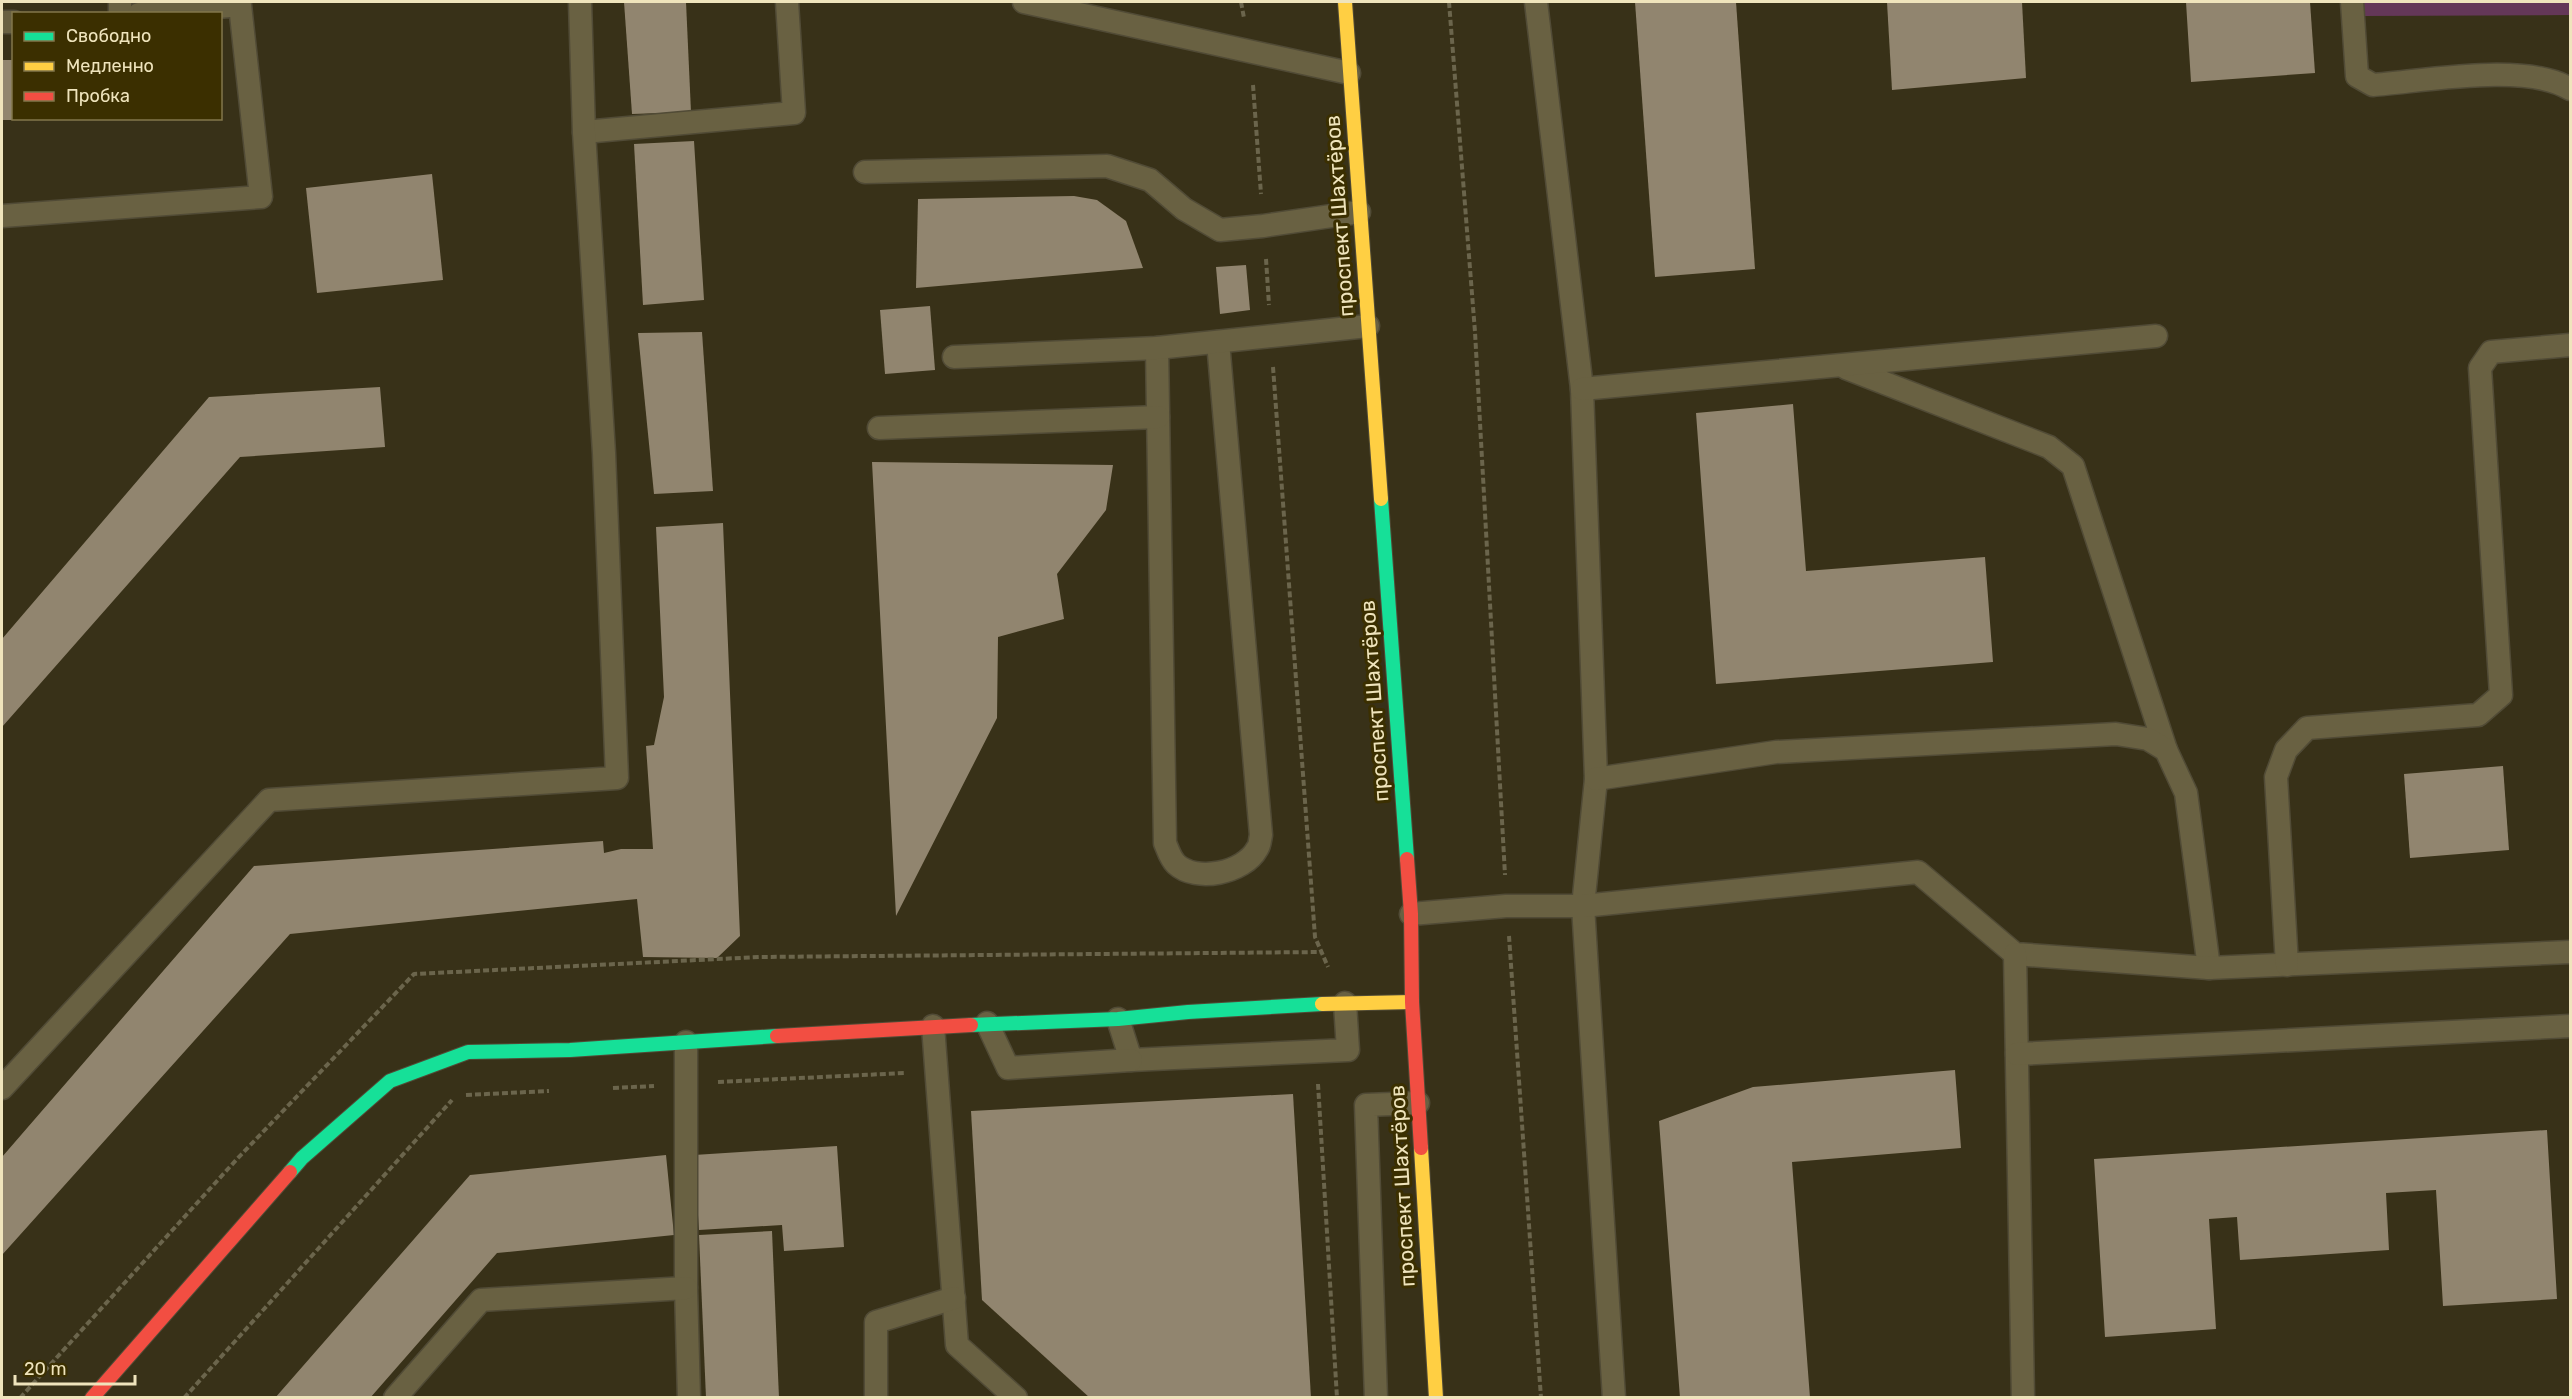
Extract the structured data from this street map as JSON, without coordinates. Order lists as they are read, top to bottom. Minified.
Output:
{"streets":{"street":["проспект Шахтёров"]},"legend":["Свободно","Медленно","Пробка"],"scale_bar":"20 m"}
